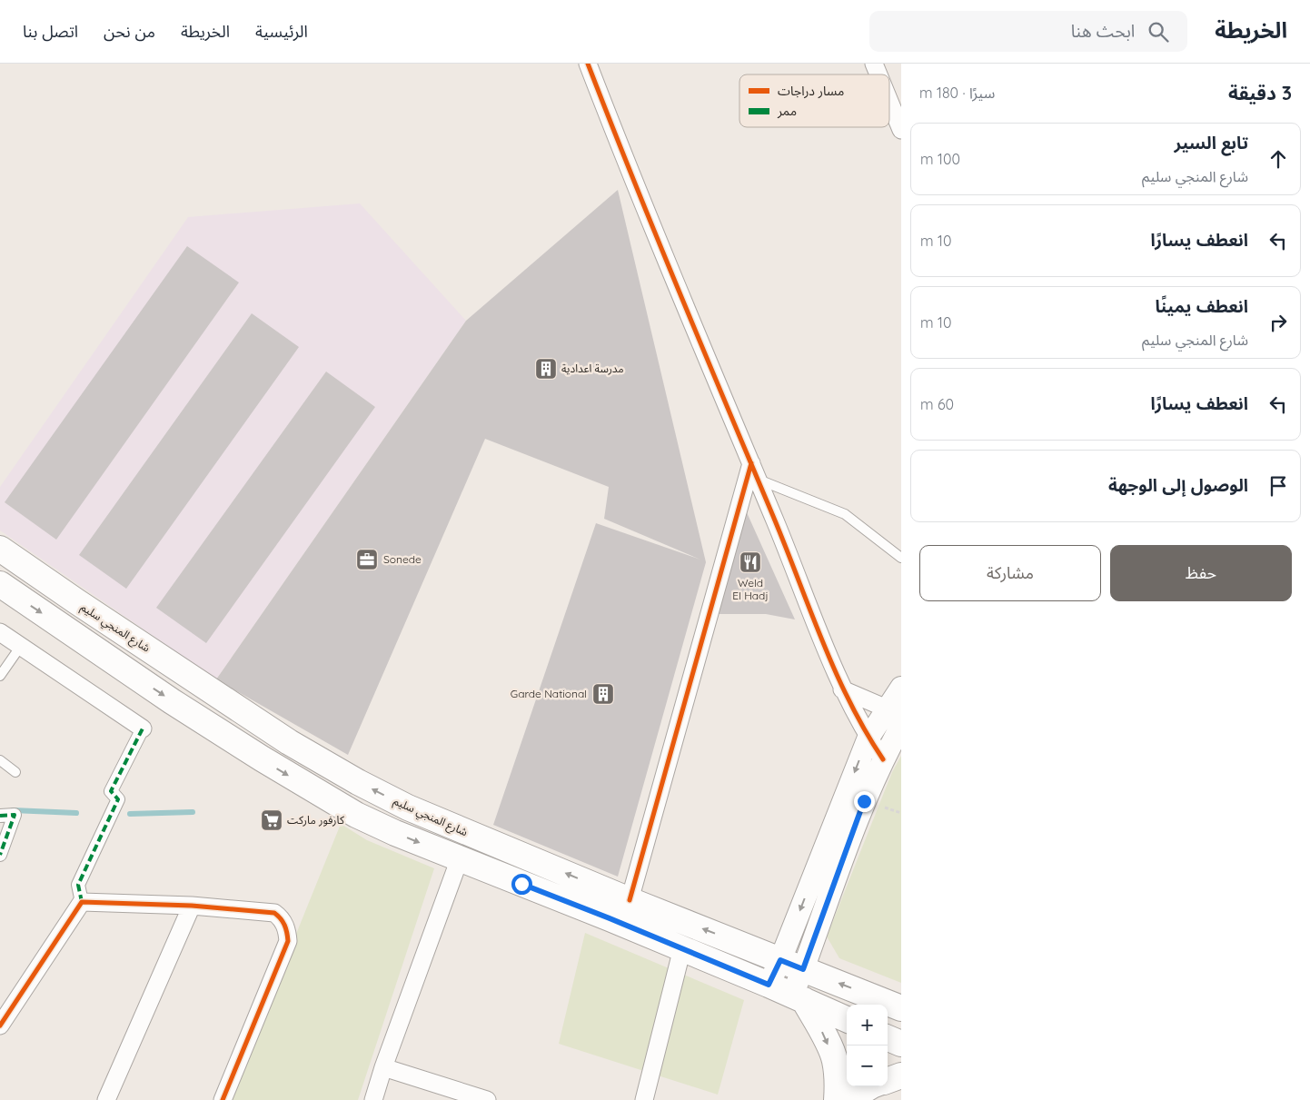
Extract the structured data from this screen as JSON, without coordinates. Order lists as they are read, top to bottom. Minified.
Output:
{"streets":{"main road":["شارع المنجي سليم"]},"places":{"building":["مدرسة اعدادية","Garde National"],"office":["Sonede"],"restaurant":["Weld El Hadj"],"supermarket":["كارفور ماركت"]},"legend":["مسار دراجات","ممر"],"page":{"header":"الخريطة","search":"ابحث هنا","nav":["الرئيسية","الخريطة","من نحن","اتصل بنا"],"heading":["3 دقيقة","سيرًا · 180 m"],"list":[["تابع السير","شارع المنجي سليم","100 m"],["انعطف يسارًا","10 m"],["انعطف يمينًا","شارع المنجي سليم","10 m"],["انعطف يسارًا","60 m"],"الوصول إلى الوجهة"],"buttons":["حفظ","مشاركة"],"map_buttons":["+","−"]}}
